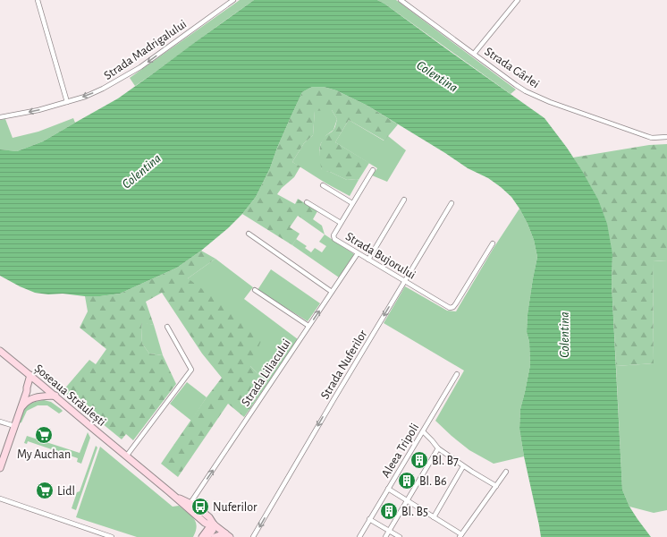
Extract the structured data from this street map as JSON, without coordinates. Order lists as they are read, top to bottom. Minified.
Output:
{"streets":{"street":["Strada Madrigalului","Strada Gârlei","Strada Bujorului","Strada Nuferilor","Strada Liliacului","Șoseaua Străulești","Aleea Tripoli"]},"crossings":[["Strada Bujorului","Strada Nuferilor"],["Strada Bujorului","Strada Liliacului"],["Strada Liliacului","Șoseaua Străulești"]],"one_way":["Strada Madrigalului","Strada Nuferilor","Strada Liliacului"],"water":["Colentina"],"places":{"supermarket":["My Auchan","Lidl"],"building":["Bl. B7","Bl. B6","Bl. B5"],"bus stop":["Nuferilor"]}}
